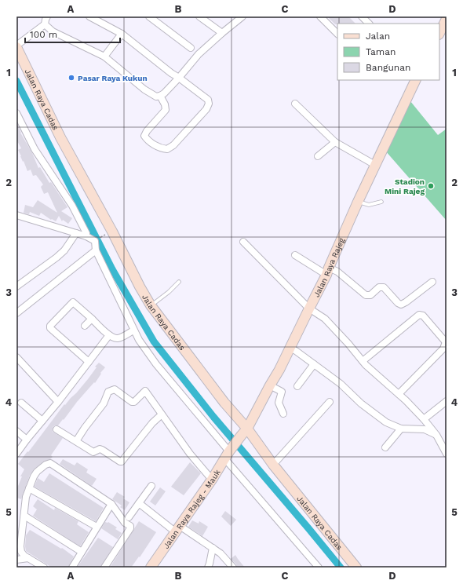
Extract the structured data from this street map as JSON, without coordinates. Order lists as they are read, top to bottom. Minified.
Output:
{"streets":{"street":["Jalan Raya Cadas","Jalan Raya Rajeg","Jalan Raya Rajeg - Mauk"]},"crossings":[["Jalan Raya Cadas","Jalan Raya Rajeg"],["Jalan Raya Rajeg","Jalan Raya Rajeg - Mauk"]],"places":["Pasar Raya Kukun","Stadion Mini Rajeg"],"legend":["Jalan","Taman","Bangunan"],"scale_bar":"100 m","grid":{"columns":["A","B","C","D"],"rows":["1","2","3","4","5"]}}
